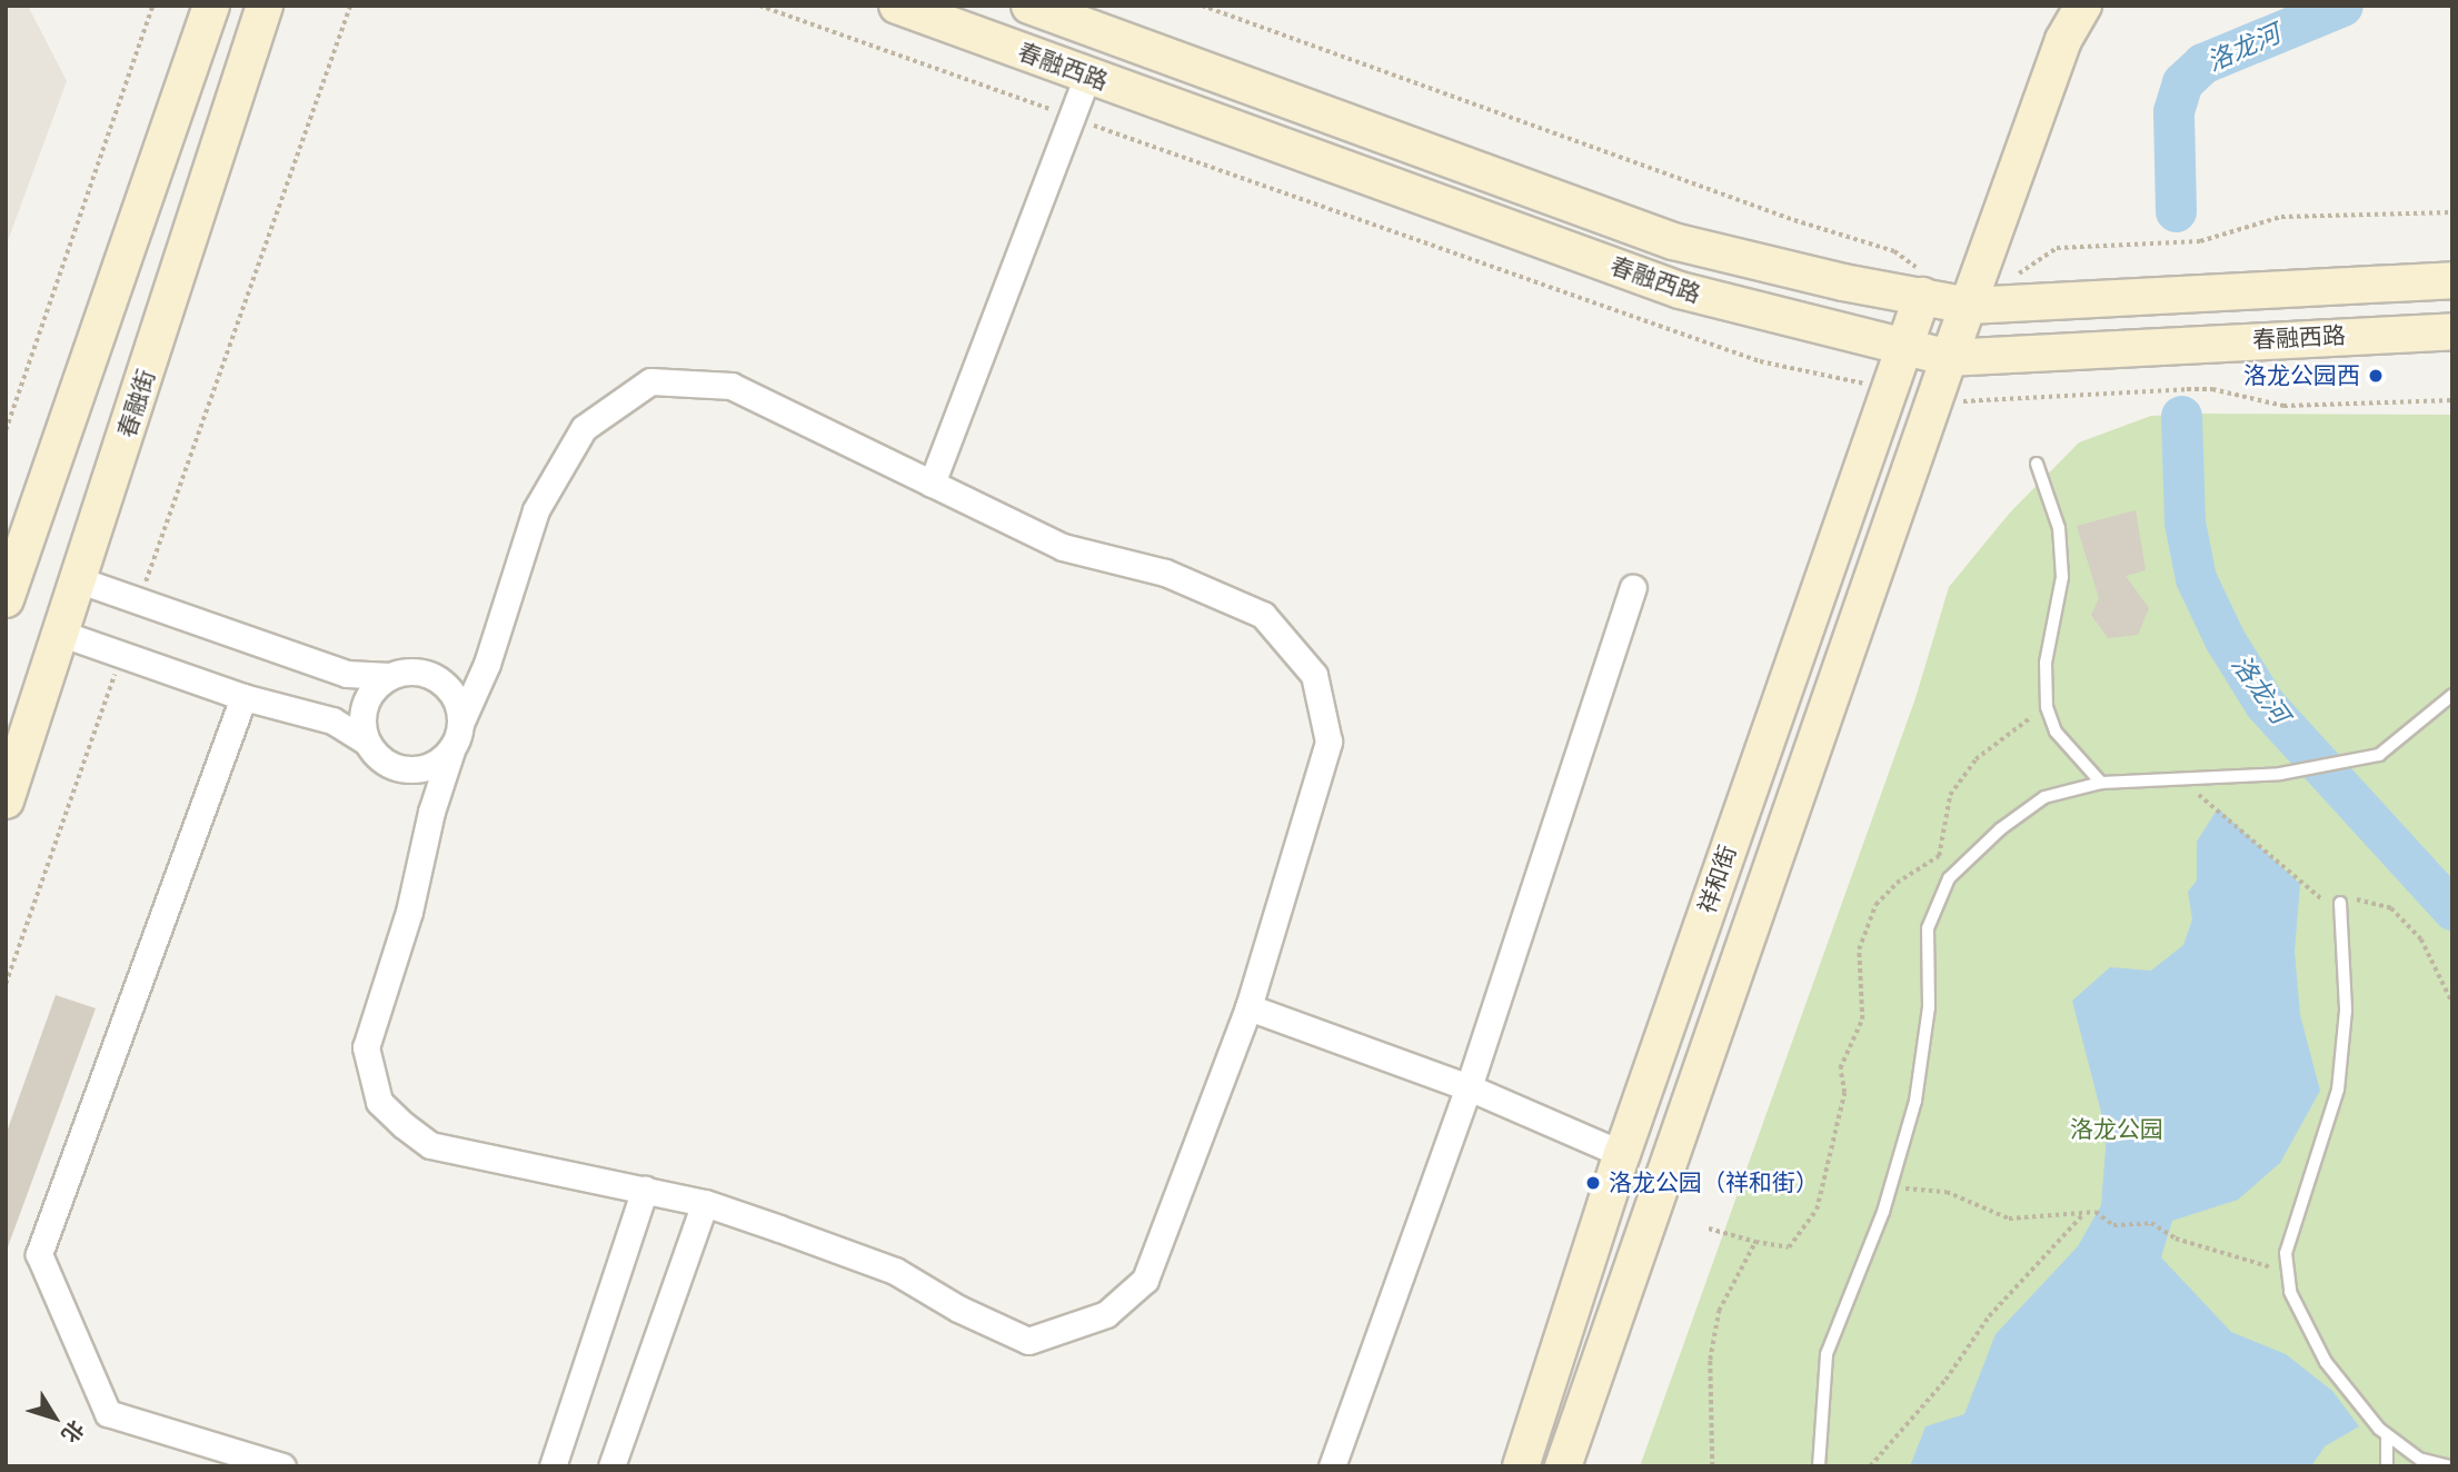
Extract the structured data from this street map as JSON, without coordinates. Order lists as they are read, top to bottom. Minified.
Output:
{"streets":{"main road":["春融西路","春融街","祥和街"]},"crossings":[["春融西路","祥和街"]],"water":["洛龙河"],"parks":["洛龙公园"],"places":["洛龙公园西","洛龙公园（祥和街）"],"north":"bottom right"}
